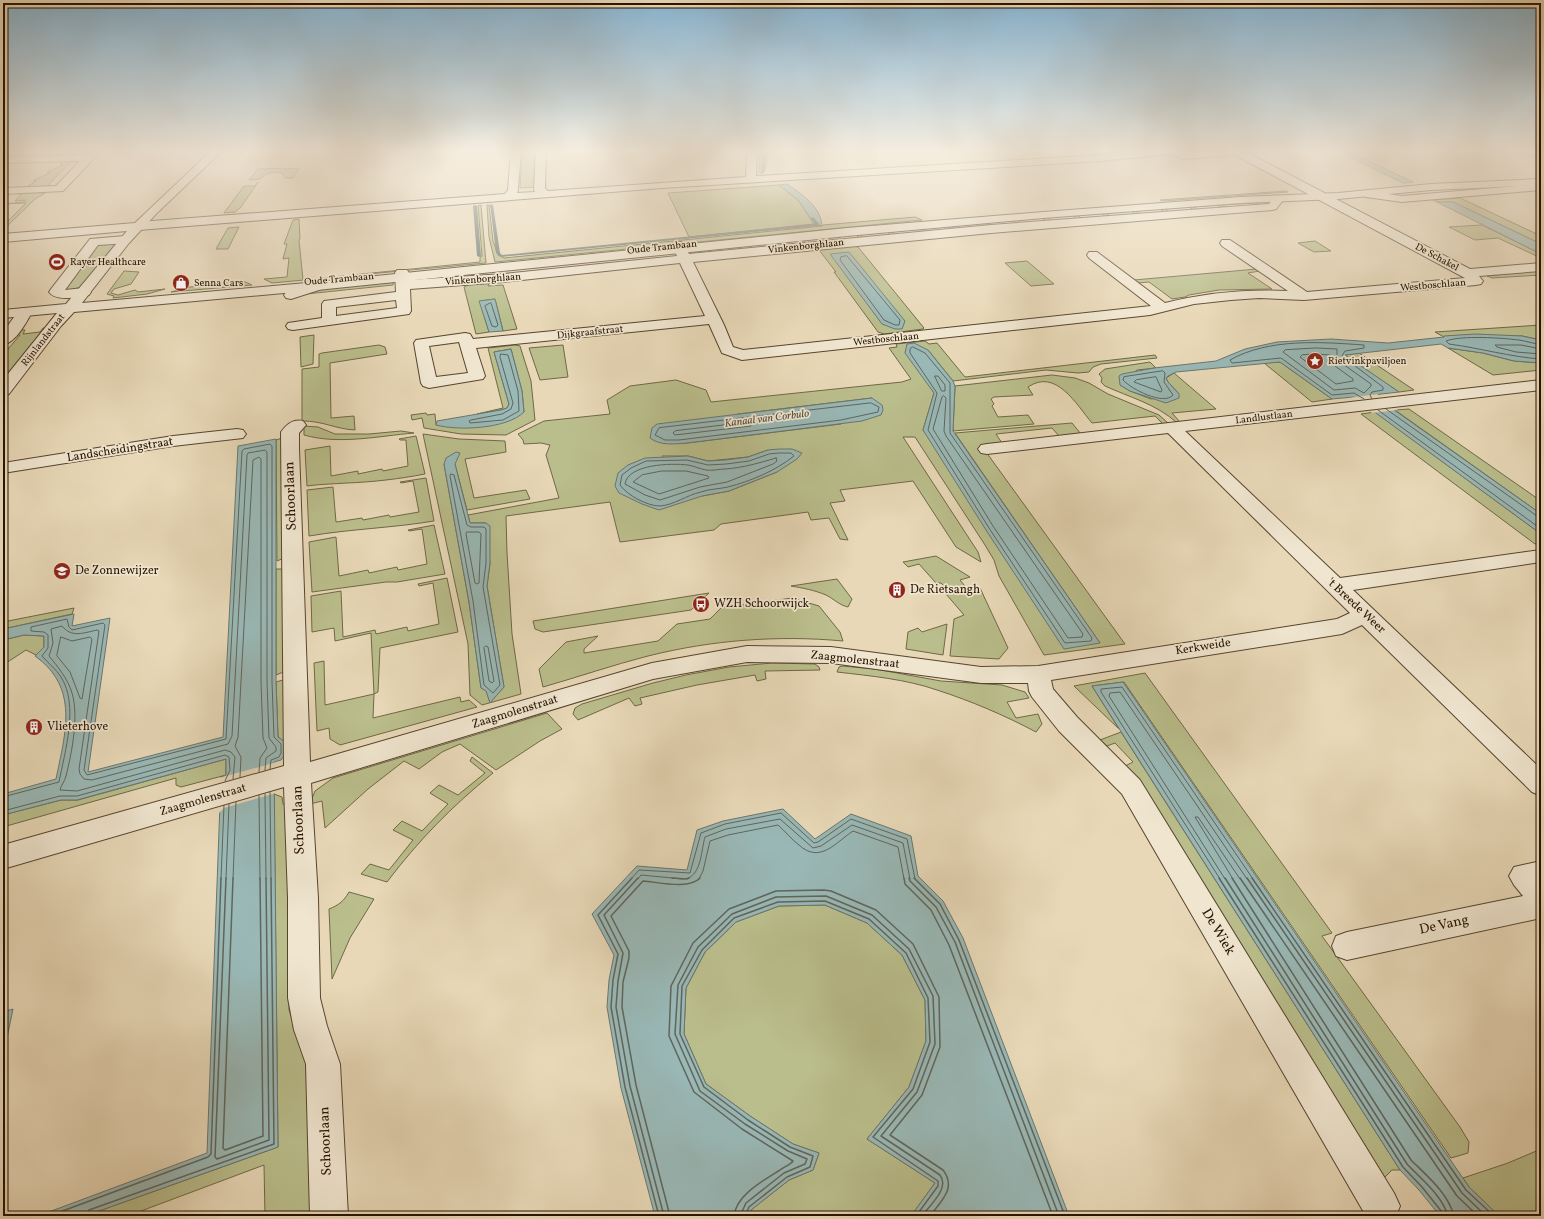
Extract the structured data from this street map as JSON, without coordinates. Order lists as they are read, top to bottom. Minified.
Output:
{"streets":{"street":["Vinkenborghlaan","Oude Trambaan","De Schakel","Westboschlaan","Dijkgraafstraat","Rijnlandstraat","Landlustlaan","Landscheidingstraat","Schoorlaan","'t Breede Weer","Kerkweide","Zaagmolenstraat","De Vang","De Wiek"]},"crossings":[["Vinkenborghlaan","Oude Trambaan"],["Vinkenborghlaan","Westboschlaan"],["Oude Trambaan","Westboschlaan"],["Oude Trambaan","Rijnlandstraat"],["De Schakel","Westboschlaan"],["Westboschlaan","Dijkgraafstraat"],["Landlustlaan","'t Breede Weer"],["Schoorlaan","Zaagmolenstraat"],["'t Breede Weer","Kerkweide"],["Kerkweide","Zaagmolenstraat"],["Kerkweide","De Wiek"],["Zaagmolenstraat","De Wiek"]],"water":["Kanaal van Corbulo"],"places":{"sports":["Rayer Healthcare"],"shop":["Senna Cars"],"place":["Rietvinkpaviljoen"],"school or university":["De Zonnewijzer"],"building":["De Rietsangh","Vlieterhove"],"bus stop":["WZH Schoorwijck"]}}
